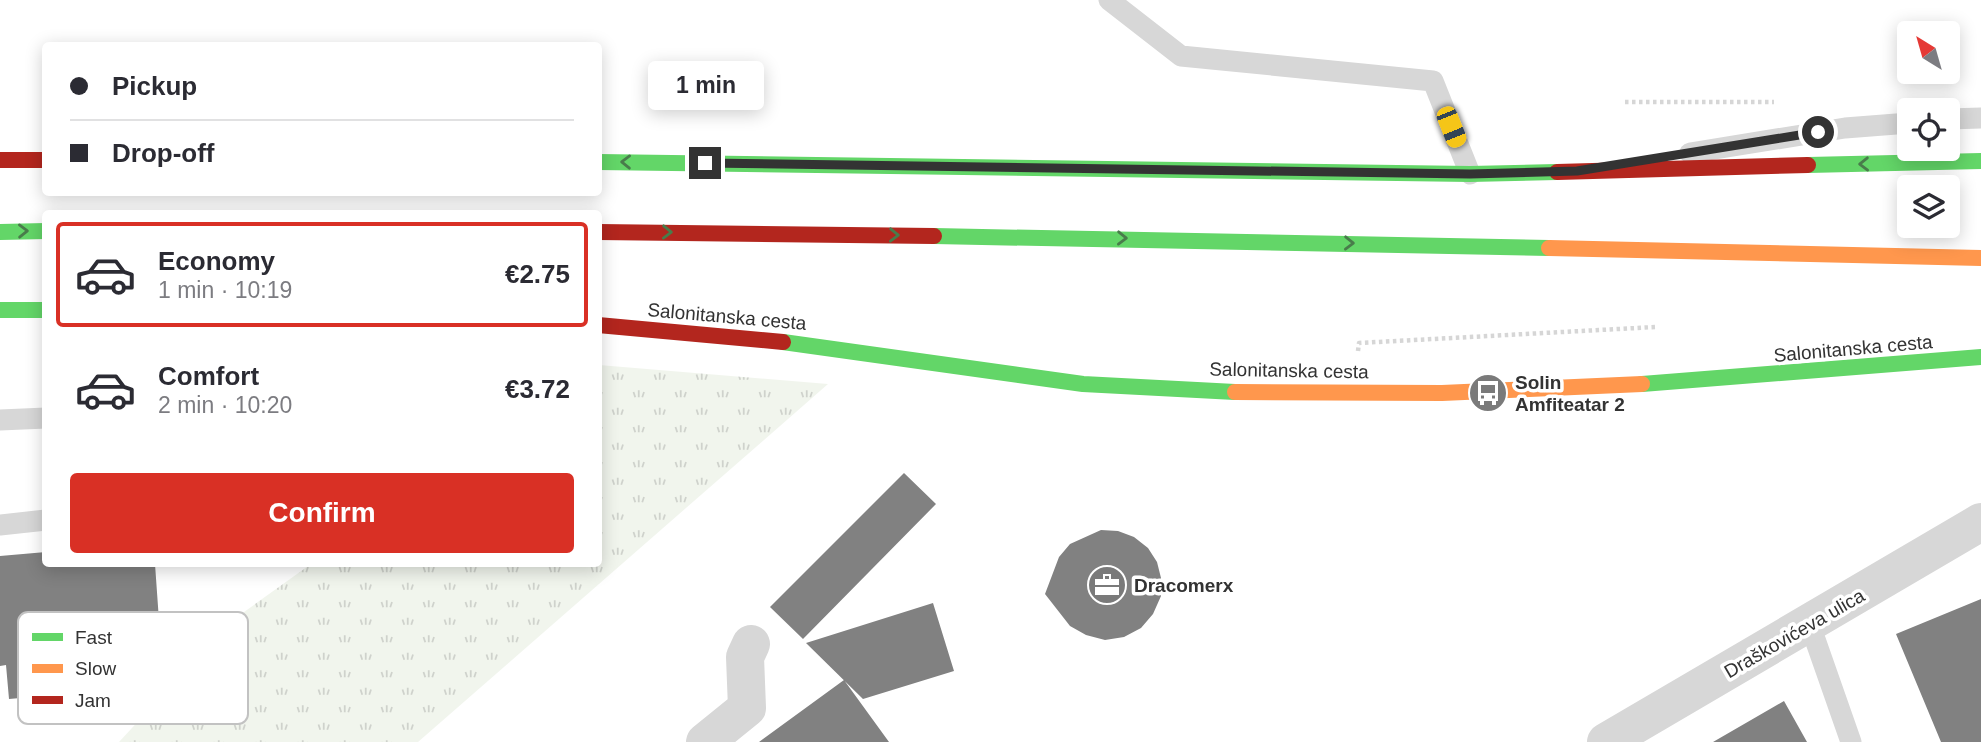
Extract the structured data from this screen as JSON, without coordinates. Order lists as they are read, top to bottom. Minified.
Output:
{"streets":{"main road":["Salonitanska cesta"],"street":["Draškovićeva ulica"]},"places":{"bus stop":["Solin Amfiteatar 2"],"office":["Dracomerx"]},"legend":["Fast","Slow","Jam"],"north":"top left","page":{"banner":["Pickup","Drop-off"],"bubble":"1 min","list":[{"name":"Economy","note":"1 min · 10:19","value":"€2.75"},{"name":"Comfort","note":"2 min · 10:20","value":"€3.72"}],"buttons":"Confirm"}}
